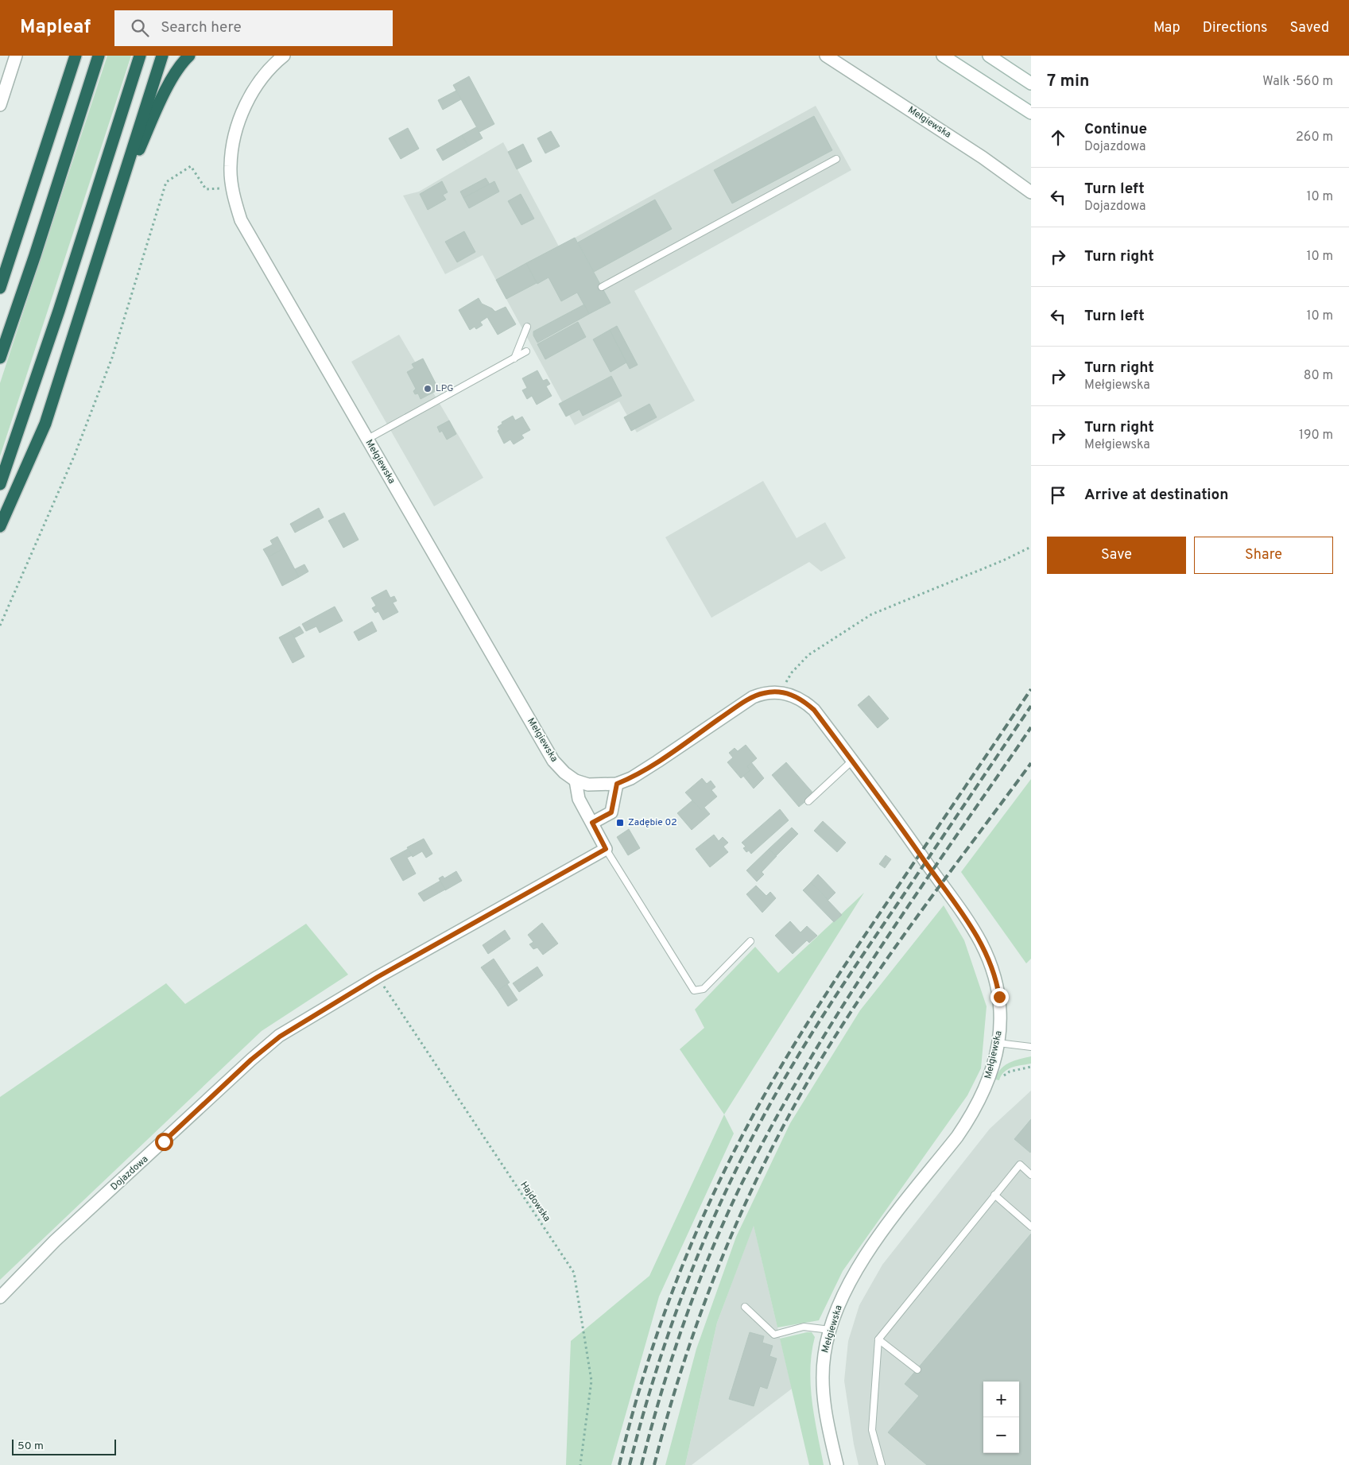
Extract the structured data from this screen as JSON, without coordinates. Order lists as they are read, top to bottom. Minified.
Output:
{"streets":{"street":["Mełgiewska","Dojazdowa"],"path":["Hajdowska"]},"crossings":[["Dojazdowa","Hajdowska"]],"places":{"other":["LPG"],"transit":["Zadębie 02"]},"scale_bar":"50 m","page":{"header":"Mapleaf","search":"Search here","nav":["Map","Directions","Saved"],"heading":["7 min","Walk · 560 m"],"list":[["Continue","Dojazdowa","260 m"],["Turn left","Dojazdowa","10 m"],["Turn right","10 m"],["Turn left","10 m"],["Turn right","Mełgiewska","80 m"],["Turn right","Mełgiewska","190 m"],"Arrive at destination"],"buttons":["Save","Share"],"map_buttons":["+","−"],"scale":"50 m"}}
